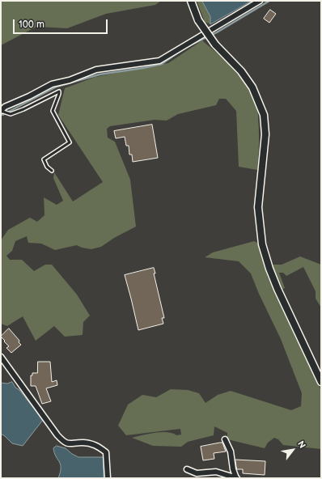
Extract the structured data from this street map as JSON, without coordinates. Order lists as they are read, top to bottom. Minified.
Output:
{"scale_bar":"100 m","north":"top right"}
